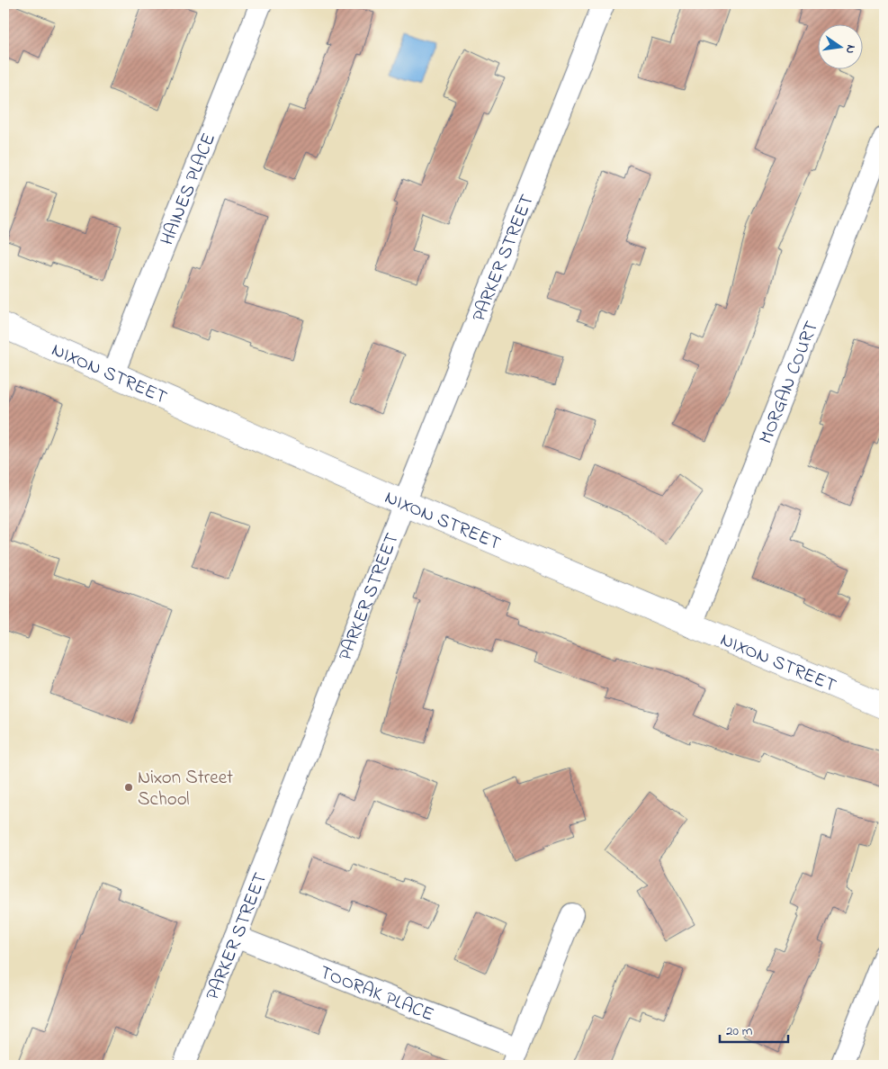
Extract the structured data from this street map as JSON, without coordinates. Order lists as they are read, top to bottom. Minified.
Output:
{"streets":{"street":["HAINES PLACE","PARKER STREET","NIXON STREET","MORGAN COURT","TOORAK PLACE"]},"crossings":[["HAINES PLACE","NIXON STREET"],["PARKER STREET","NIXON STREET"],["PARKER STREET","TOORAK PLACE"],["NIXON STREET","MORGAN COURT"]],"places":["Nixon Street School"],"scale_bar":"20 m","north":"right"}
